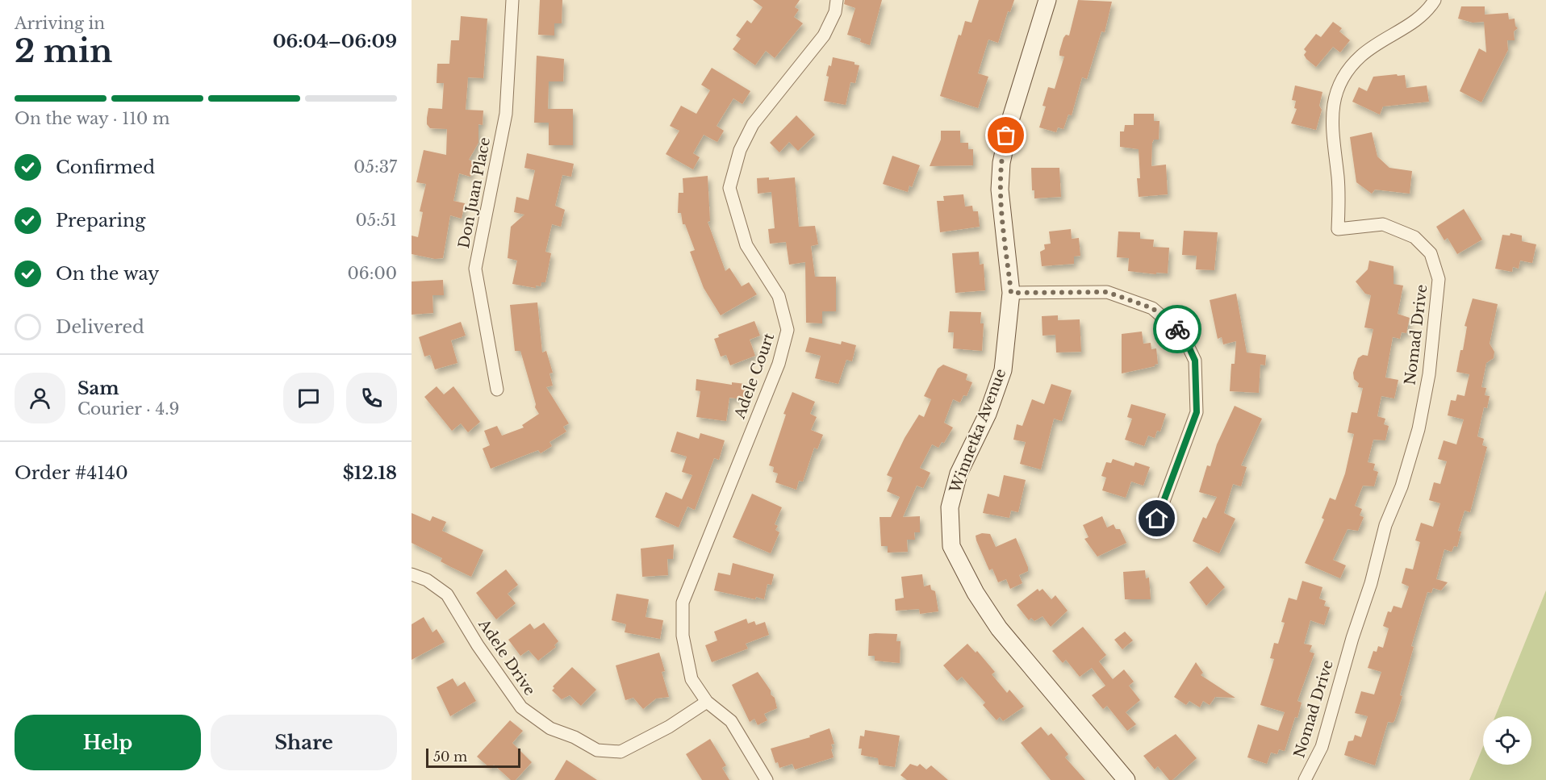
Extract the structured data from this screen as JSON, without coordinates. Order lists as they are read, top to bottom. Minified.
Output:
{"streets":{"main road":["Winnetka Avenue"],"street":["Don Juan Place","Nomad Drive","Adele Court","Adele Drive"]},"crossings":[["Adele Court","Adele Drive"]],"scale_bar":"50 m","page":{"heading":["2 min","Arriving in","06:04–06:09"],"panel":["Sam","Courier · 4.9","Order #4140","$12.18"],"bar":"On the way · 110 m","list":[["Confirmed","05:37"],["Preparing","05:51"],["On the way","06:00"],"Delivered"],"buttons":["Help","Share"],"scale":"50 m"}}
